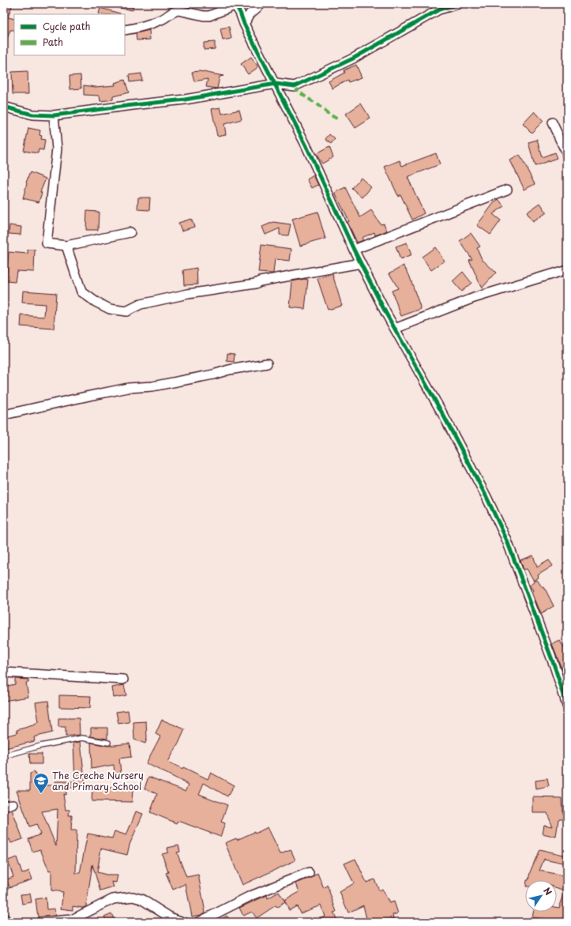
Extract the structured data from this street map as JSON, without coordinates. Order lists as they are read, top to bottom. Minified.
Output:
{"places":{"school or university":["The Creche Nursery and Primary School"]},"legend":["Cycle path","Path"],"north":"top right"}
